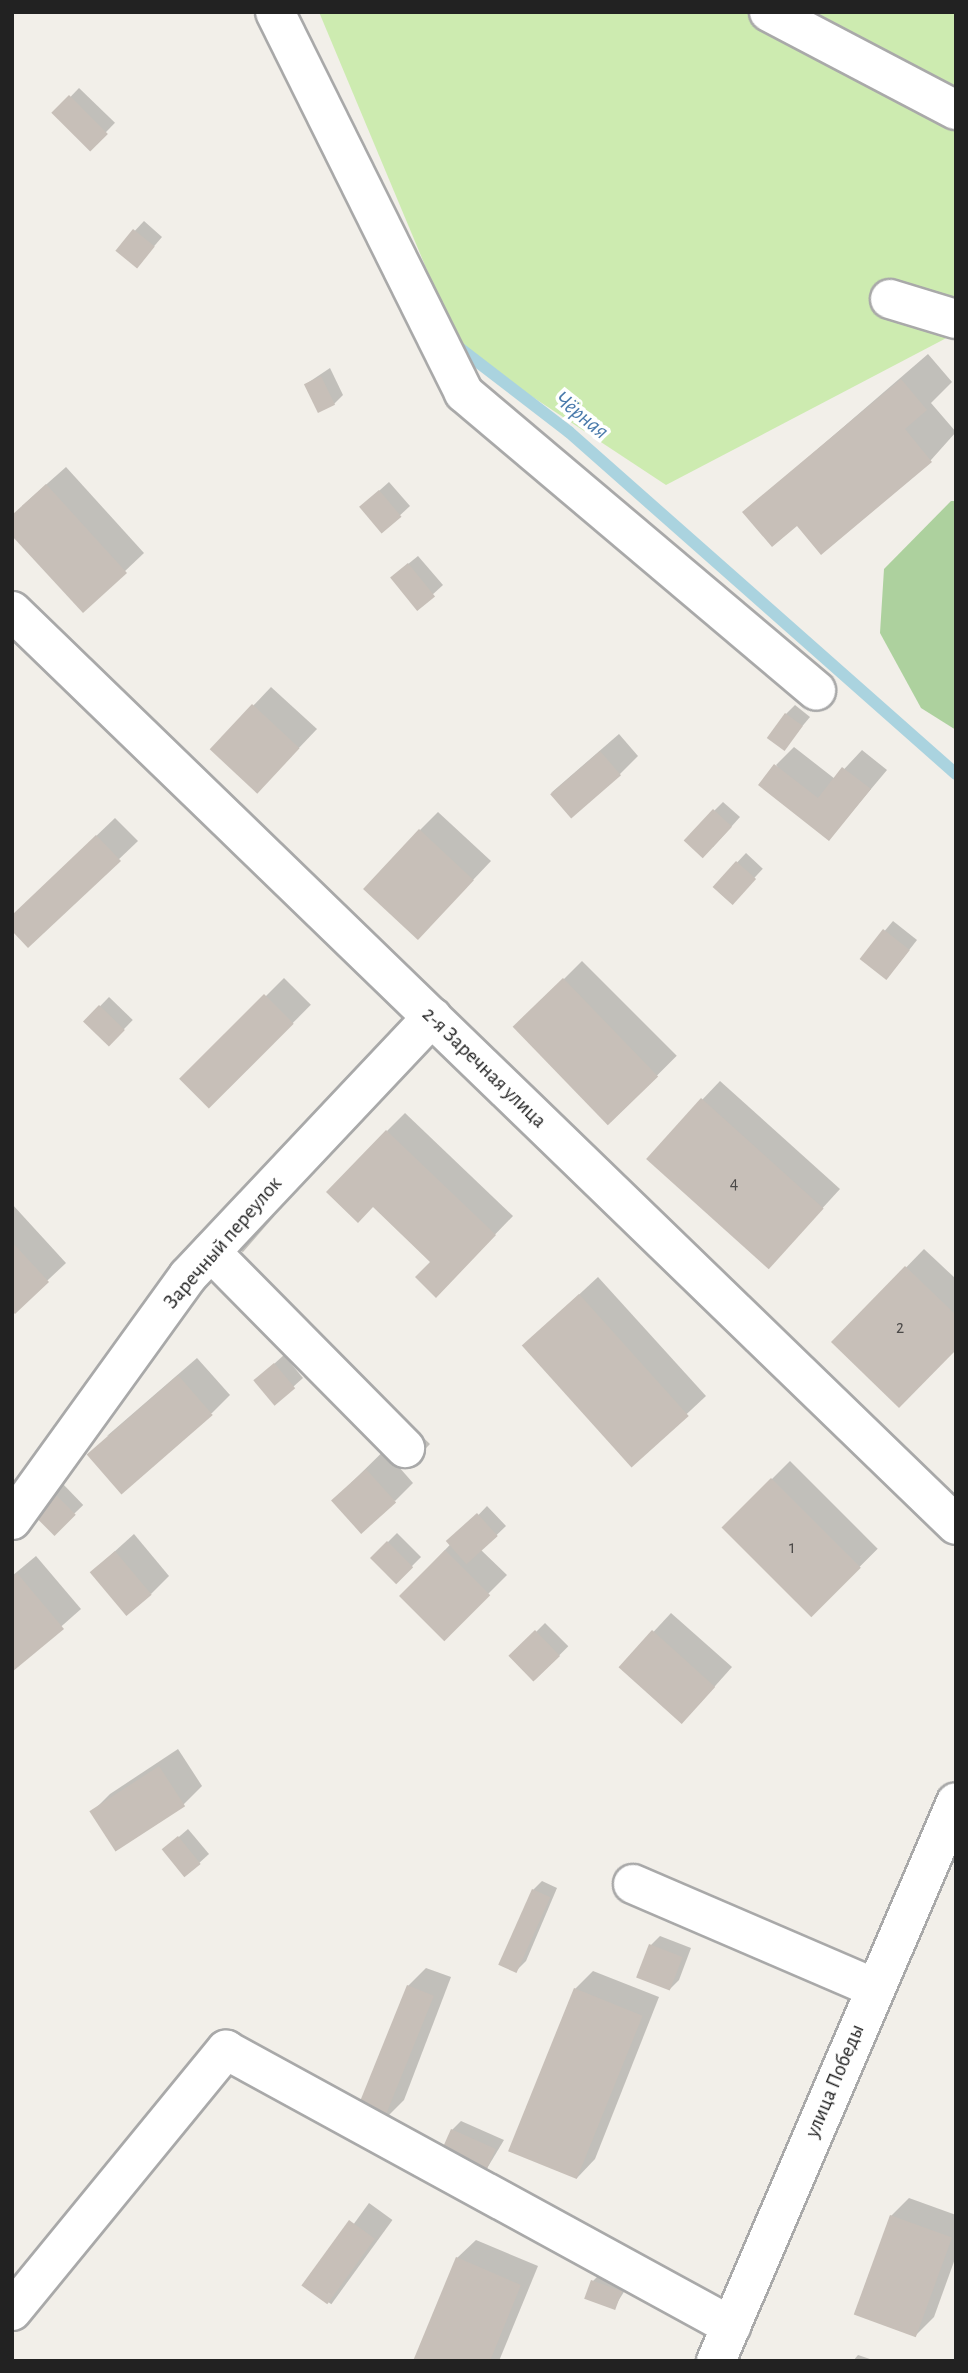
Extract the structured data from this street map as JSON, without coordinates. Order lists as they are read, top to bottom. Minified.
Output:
{"streets":{"street":["2-я Заречная улица","Заречный переулок","улица Победы"]},"crossings":[["2-я Заречная улица","Заречный переулок"]],"water":["Чёрная"],"house_numbers":["4","2","1"]}
